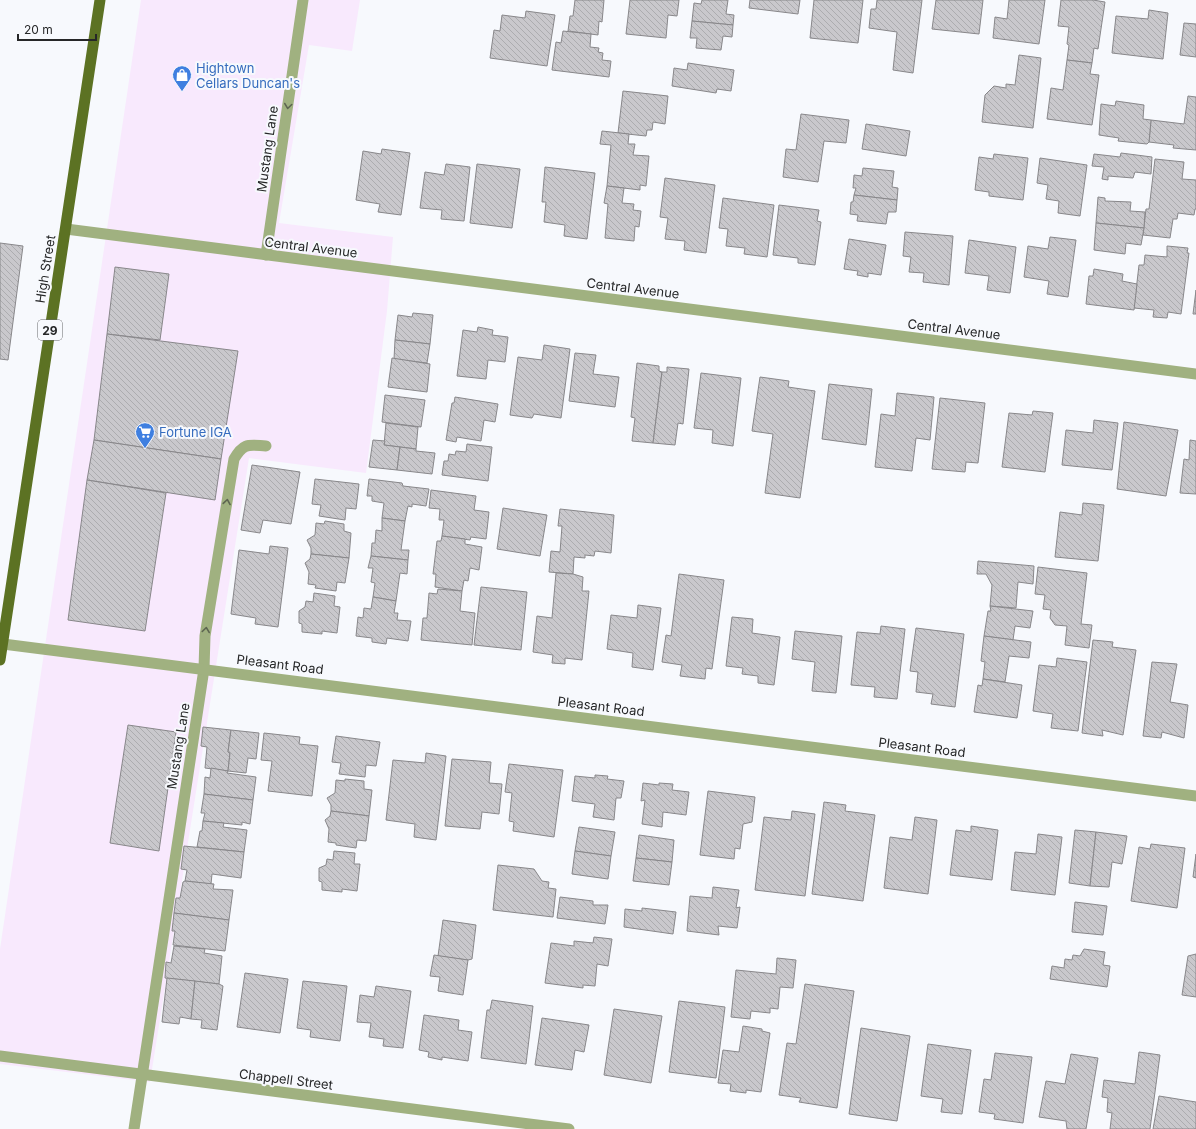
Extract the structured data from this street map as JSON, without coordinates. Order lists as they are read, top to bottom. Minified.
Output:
{"streets":{"main road":["High Street","29"],"street":["Mustang Lane","Central Avenue","Pleasant Road","Chappell Street"]},"crossings":[["Mustang Lane","Central Avenue"],["Mustang Lane","Pleasant Road"],["Mustang Lane","Chappell Street"],["Central Avenue","High Street"],["High Street","Pleasant Road"]],"places":{"shop":["Hightown Cellars Duncan's"],"supermarket":["Fortune IGA"]},"scale_bar":"20 m"}
